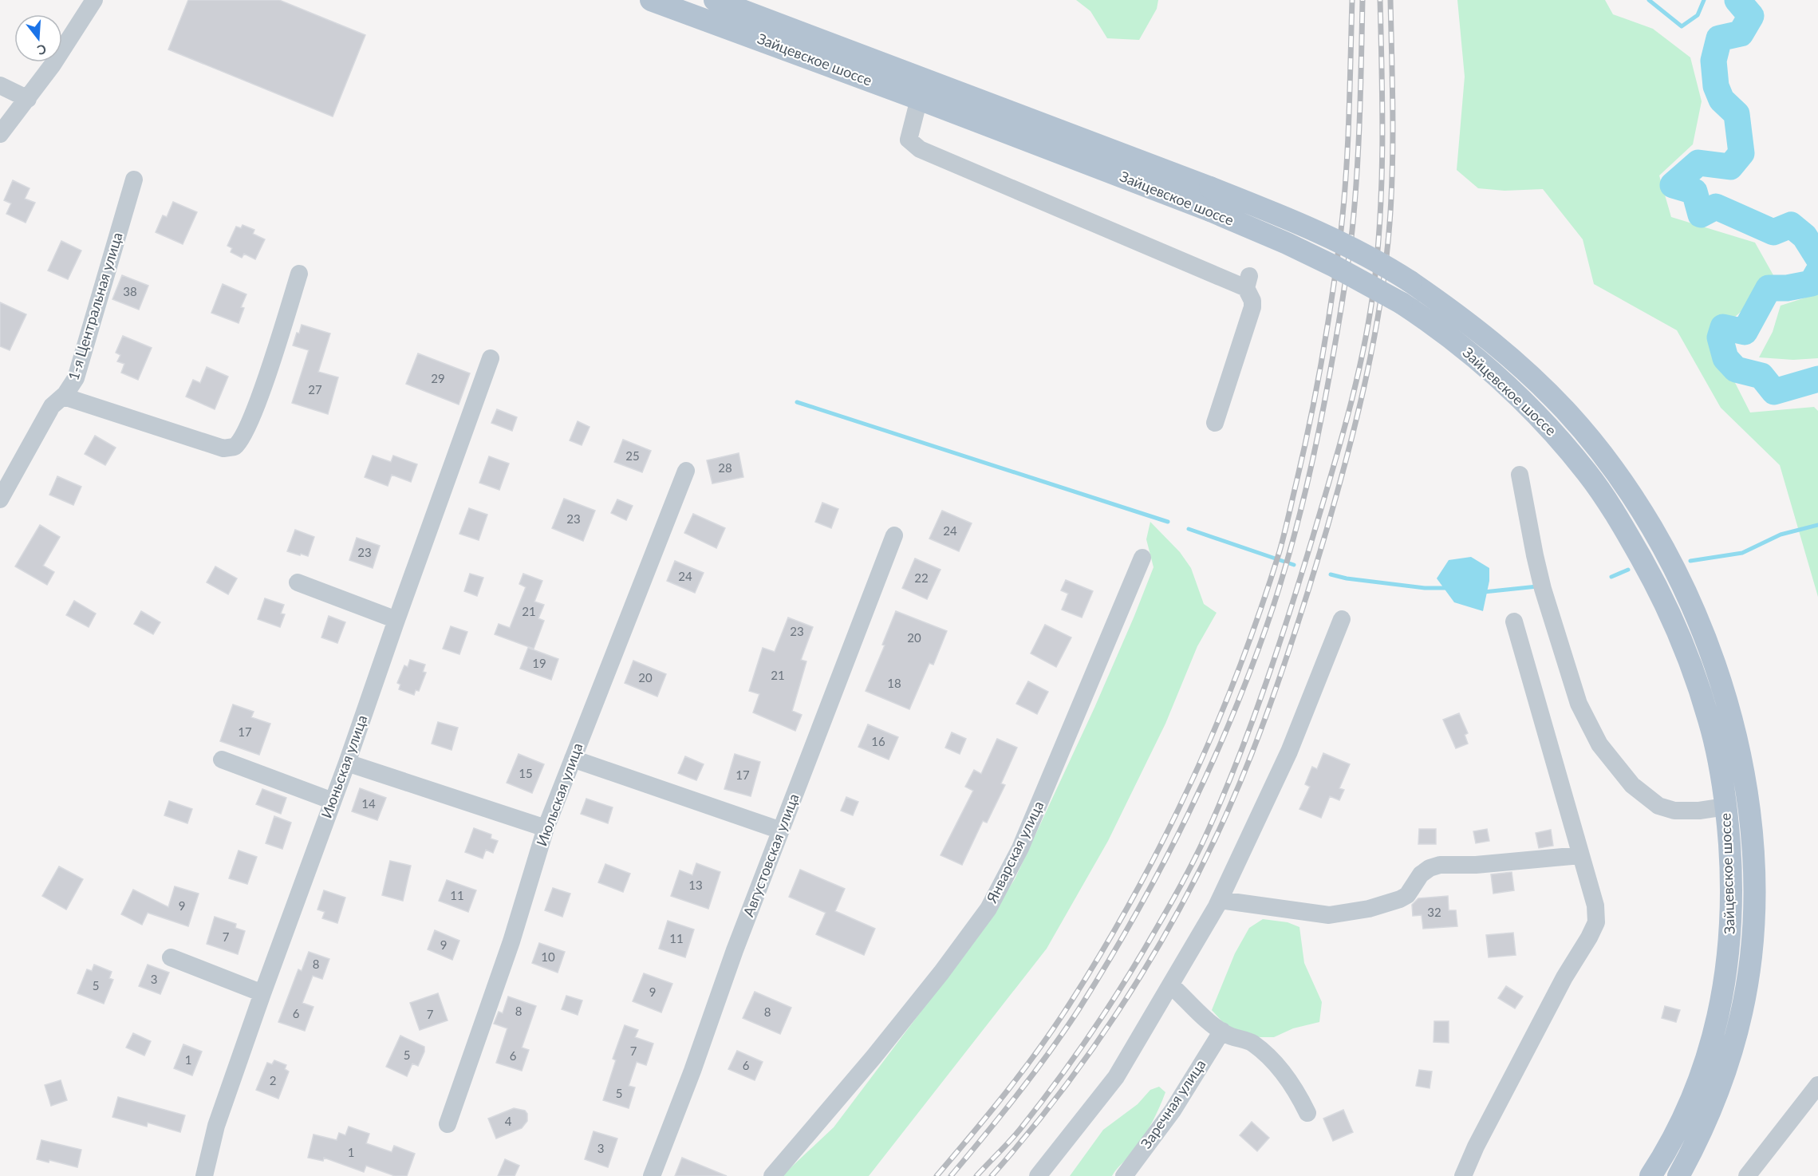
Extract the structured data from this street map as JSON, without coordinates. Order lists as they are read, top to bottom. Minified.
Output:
{"streets":{"main road":["Зайцевское шоссе"],"street":["1-я Центральная улица","Июньская улица","Июльская улица","Январская улица","Августовская улица","Заречная улица"]},"house_numbers":["38","29","27","25","28","23","24","23","24","22","21","23","20","19","21","20","18","17","16","15","17","14","13","11","9","32","7","11","9","10","8","3","5","9","8","8","6","7","7","5","6","1","6","2","5","4","3","1"],"north":"bottom"}
